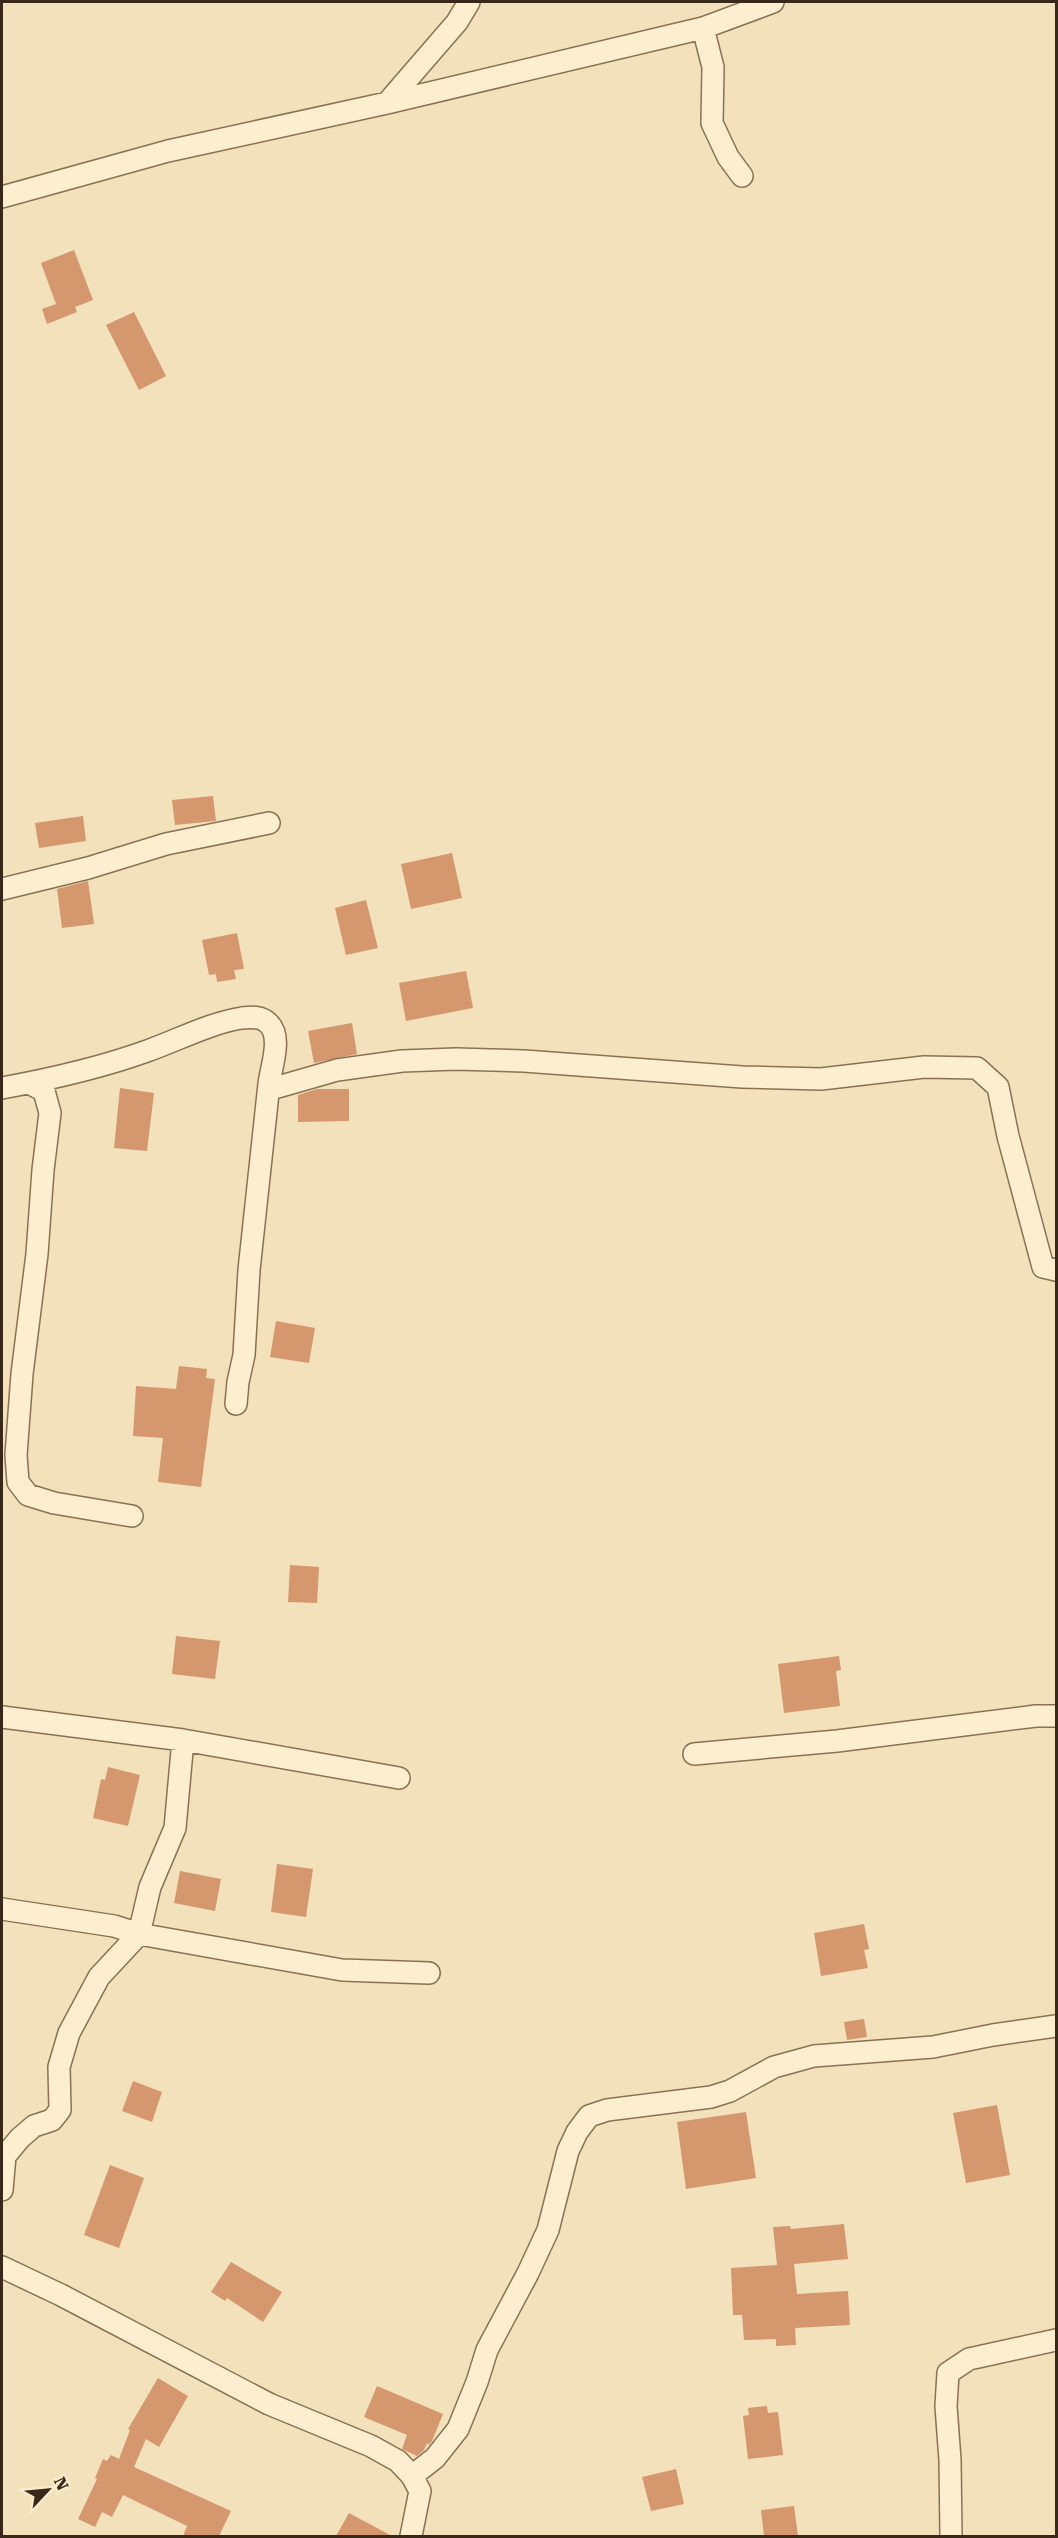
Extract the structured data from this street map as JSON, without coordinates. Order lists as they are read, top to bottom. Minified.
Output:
{"north":"top right"}
